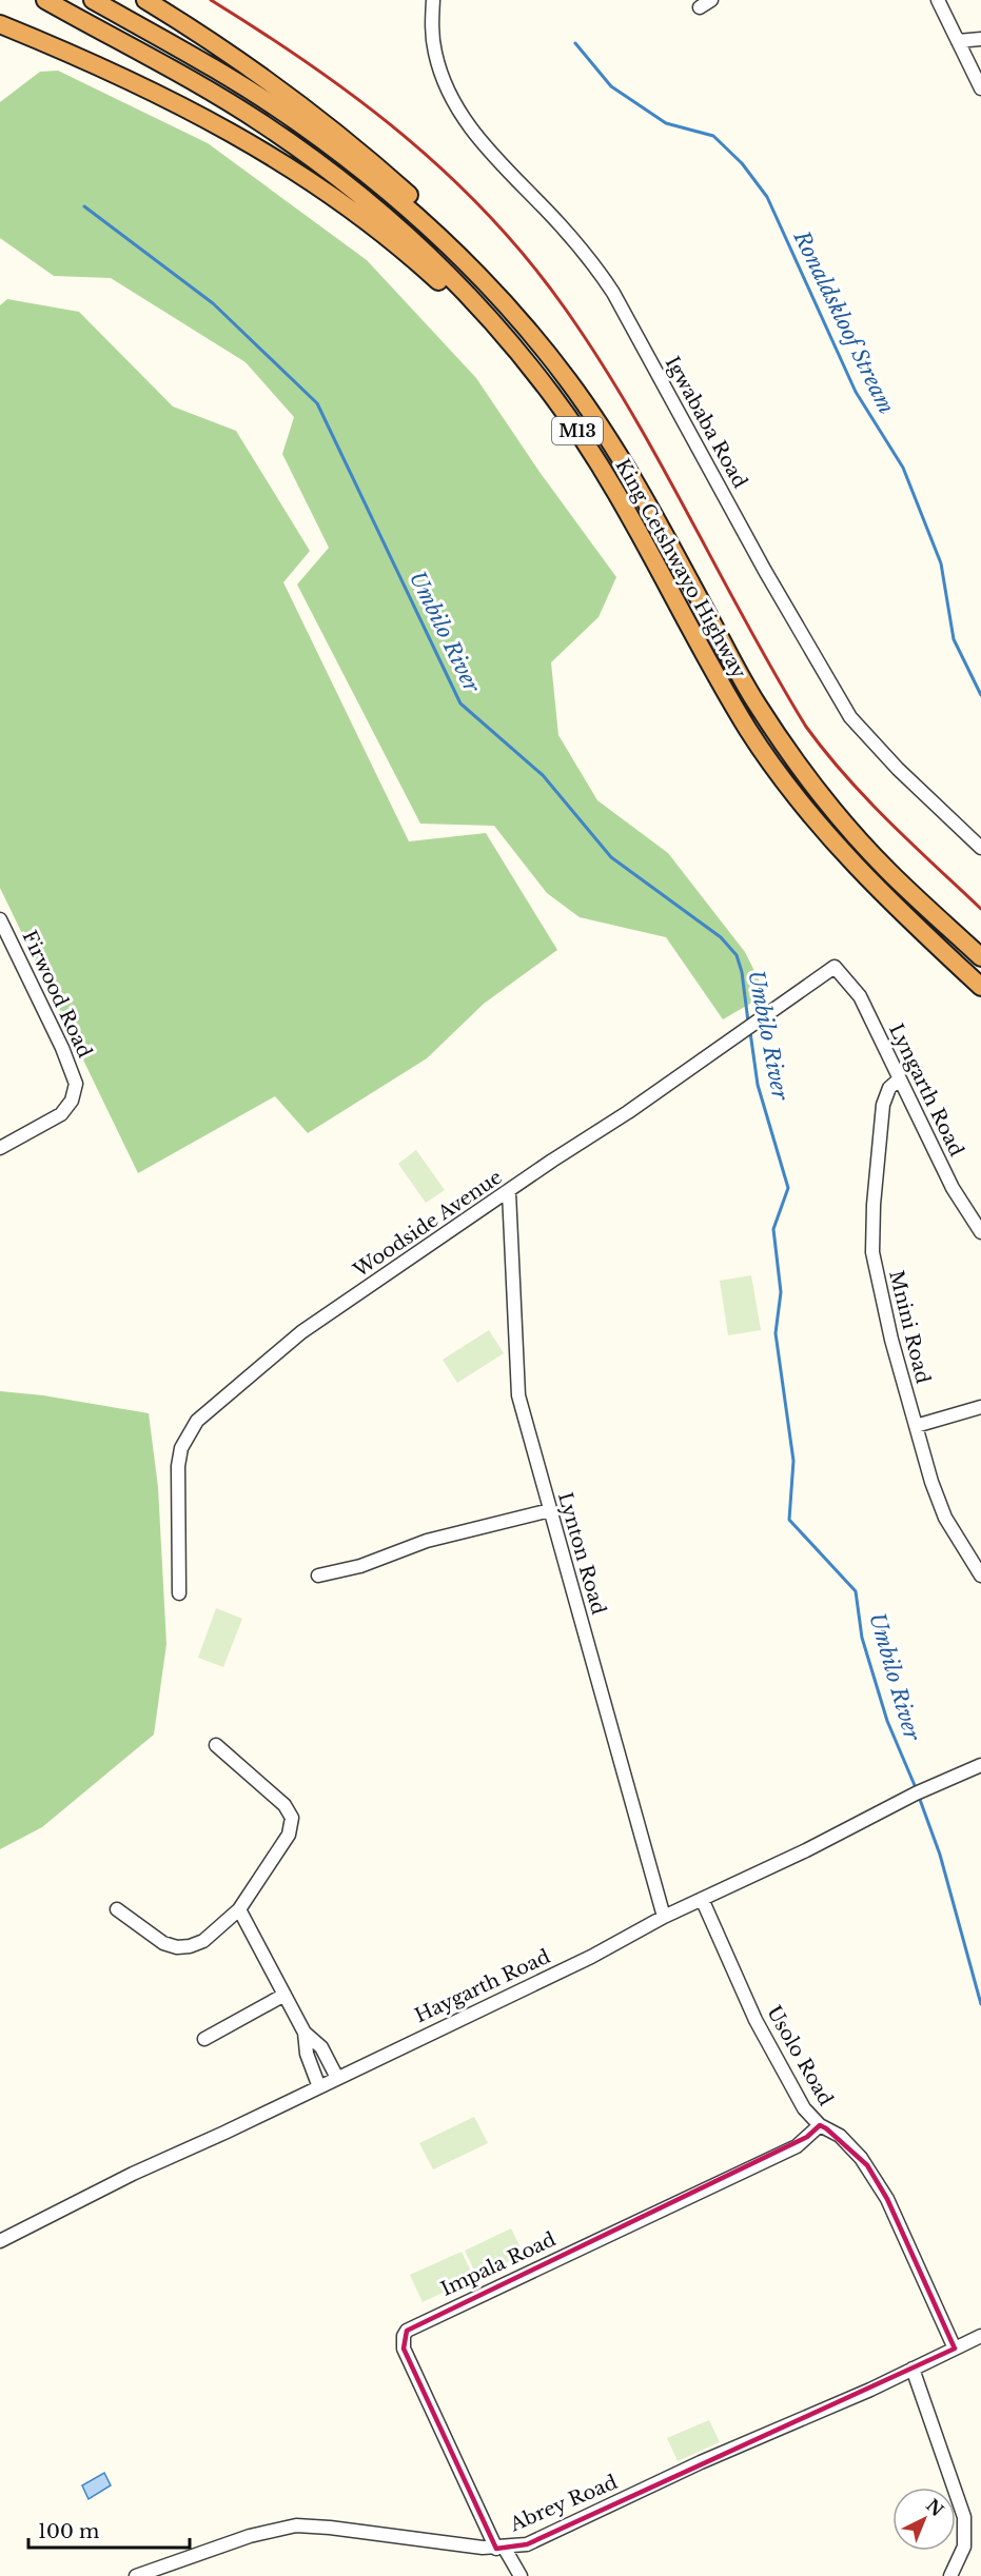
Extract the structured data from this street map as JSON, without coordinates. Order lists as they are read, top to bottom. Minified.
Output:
{"streets":{"highway":["M13","King Cetshwayo Highway"],"street":["Igwababa Road","Firwood Road","Lyngarth Road","Woodside Avenue","Mnini Road","Lynton Road","Haygarth Road","Usolo Road","Impala Road","Abrey Road"]},"crossings":[["Lyngarth Road","Woodside Avenue"],["Lyngarth Road","Mnini Road"],["Woodside Avenue","Lynton Road"],["Lynton Road","Haygarth Road"],["Haygarth Road","Usolo Road"],["Usolo Road","Impala Road"],["Usolo Road","Abrey Road"],["Impala Road","Abrey Road"]],"water":["Ronaldskloof Stream","Umbilo River"],"scale_bar":"100 m","north":"top right"}
